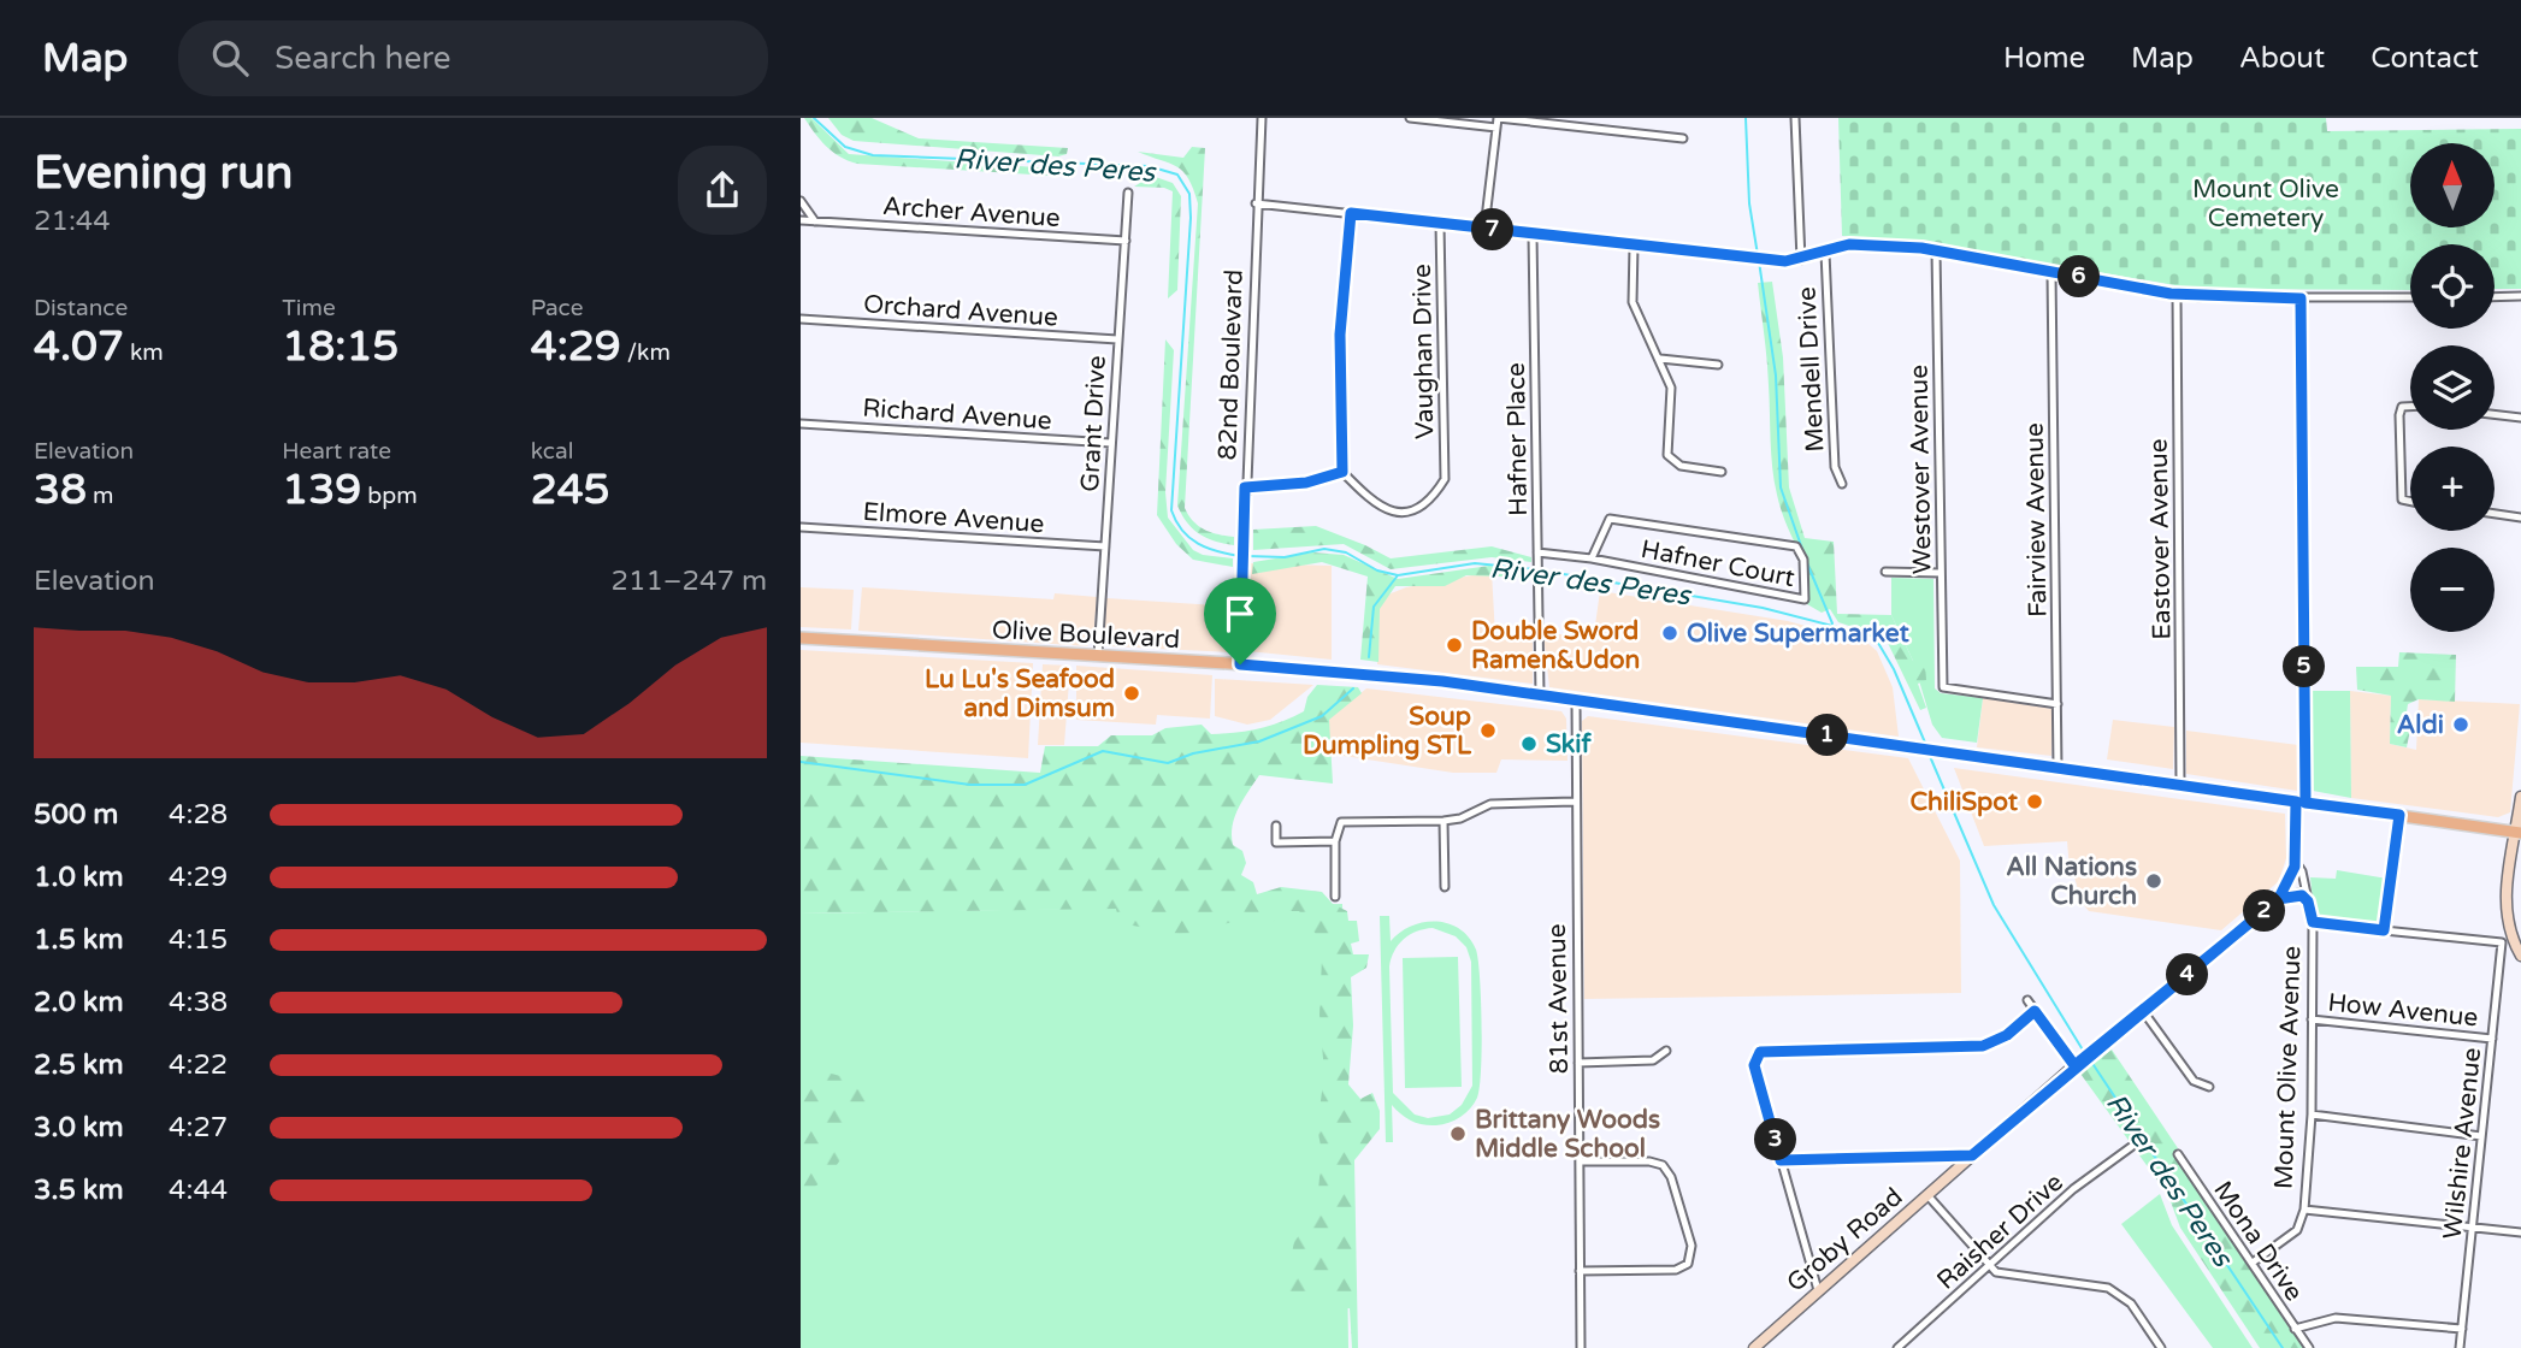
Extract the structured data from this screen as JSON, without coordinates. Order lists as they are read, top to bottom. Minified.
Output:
{"streets":{"main road":["Olive Boulevard"],"street":["Archer Avenue","Orchard Avenue","Vaughan Drive","82nd Boulevard","Mendell Drive","Richard Avenue","Grant Drive","Hafner Place","Westover Avenue","Elmore Avenue","Fairview Avenue","Eastover Avenue","Hafner Court","81st Avenue","How Avenue","Mount Olive Avenue","Wilshire Avenue","Raisher Drive","Groby Road","Mona Drive"]},"crossings":[["Archer Avenue","Grant Drive"],["Orchard Avenue","Grant Drive"],["82nd Boulevard","Olive Boulevard"],["Richard Avenue","Grant Drive"],["Grant Drive","Elmore Avenue"],["Grant Drive","Olive Boulevard"],["Hafner Place","Hafner Court"],["Hafner Place","Olive Boulevard"],["Westover Avenue","Fairview Avenue"],["Fairview Avenue","Olive Boulevard"],["Eastover Avenue","Olive Boulevard"],["Olive Boulevard","81st Avenue"],["Olive Boulevard","Mount Olive Avenue"],["How Avenue","Mount Olive Avenue"],["How Avenue","Wilshire Avenue"],["Mount Olive Avenue","Groby Road"],["Mount Olive Avenue","Mona Drive"]],"water":["River des Peres"],"parks":["Mount Olive Cemetery"],"places":["Olive Supermarket","Double Sword Ramen&Udon","Lu Lu's Seafood and Dimsum","Aldi","Soup Dumpling STL","Skif","ChiliSpot","All Nations Church","Brittany Woods Middle School"],"north":"top","page":{"header":"Map","search":"Search here","nav":["Home","Map","About","Contact"],"heading":["Evening run","21:44"],"map_buttons":["+","−"],"pins":["7","6","5","1","2","4","3"],"stats":[["Distance","4.07 km"],["Time","18:15"],["Pace","4:29 /km"],["Elevation","38 m"],["Heart rate","139 bpm"],["kcal","245"]],"chart":["Elevation","211–247 m"],"list":[{"name":"500 m","note":"4:28"},{"name":"1.0 km","note":"4:29"},{"name":"1.5 km","note":"4:15"},{"name":"2.0 km","note":"4:38"},{"name":"2.5 km","note":"4:22"},{"name":"3.0 km","note":"4:27"},{"name":"3.5 km","note":"4:44"}]}}
